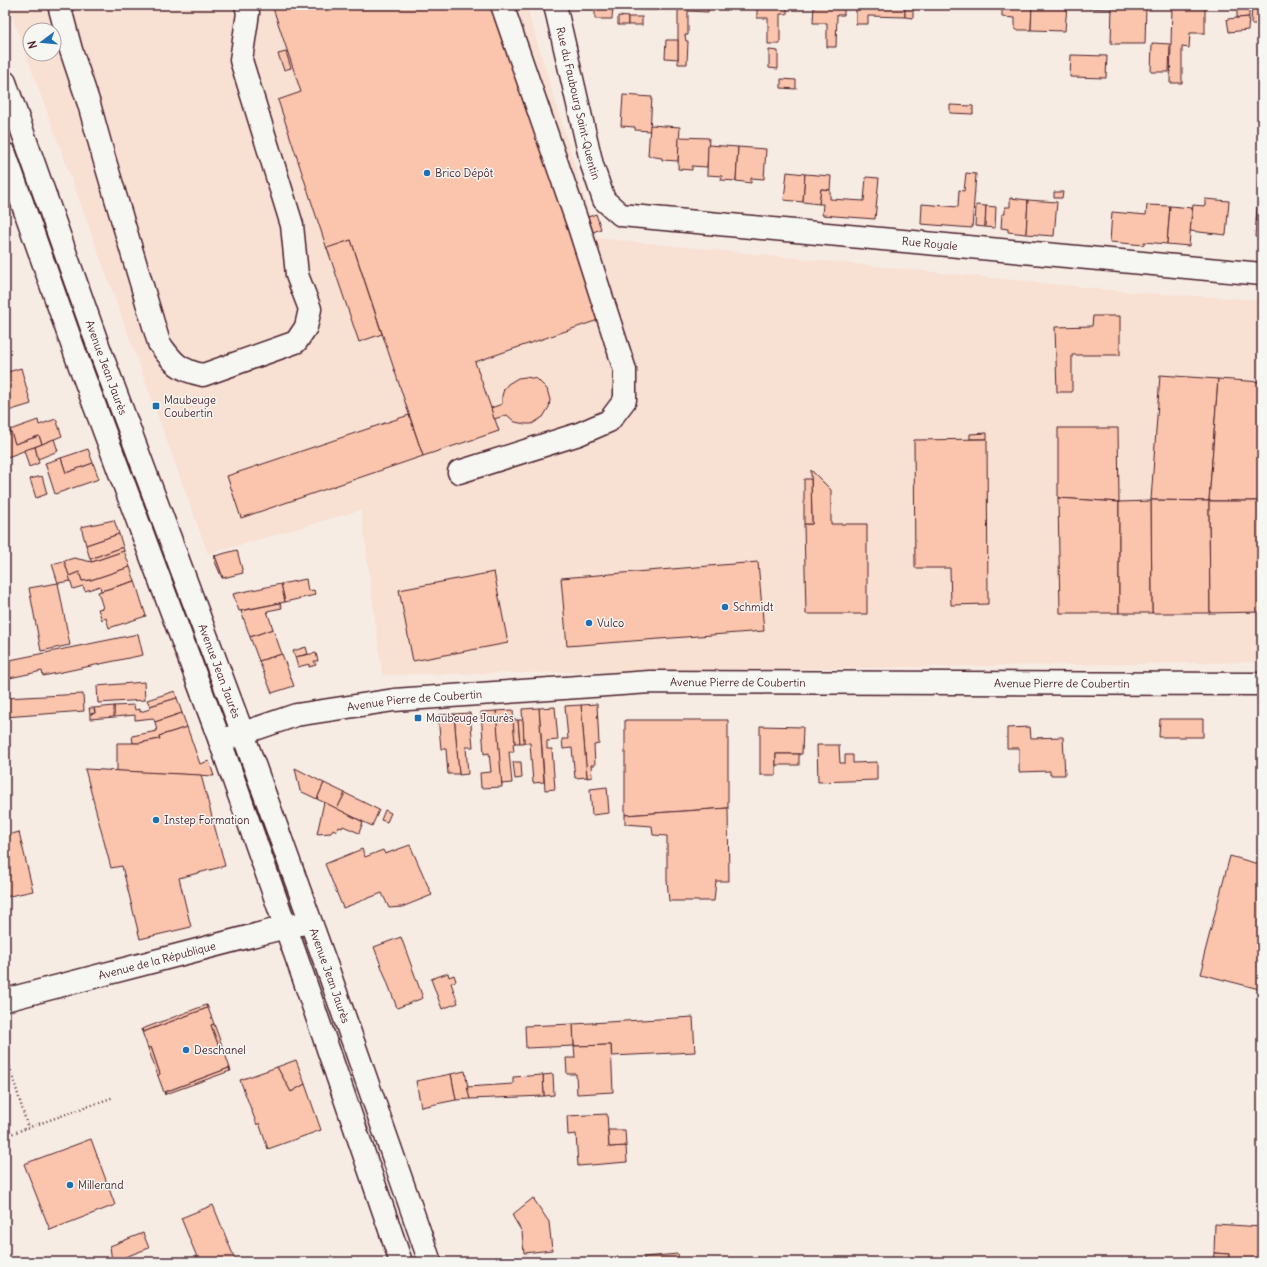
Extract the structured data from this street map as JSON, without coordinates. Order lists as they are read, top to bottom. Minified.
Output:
{"streets":{"main road":["Rue du Faubourg Saint-Quentin","Rue Royale","Avenue Jean Jaurès","Avenue Pierre de Coubertin","Avenue de la République"]},"crossings":[["Rue du Faubourg Saint-Quentin","Rue Royale"],["Avenue Jean Jaurès","Avenue Pierre de Coubertin"],["Avenue Jean Jaurès","Avenue de la République"]],"places":{"other":["Brico Dépôt","Schmidt","Vulco","Instep Formation","Deschanel","Millerand"],"transit":["Maubeuge Coubertin","Maubeuge Jaurès"]},"north":"left"}
